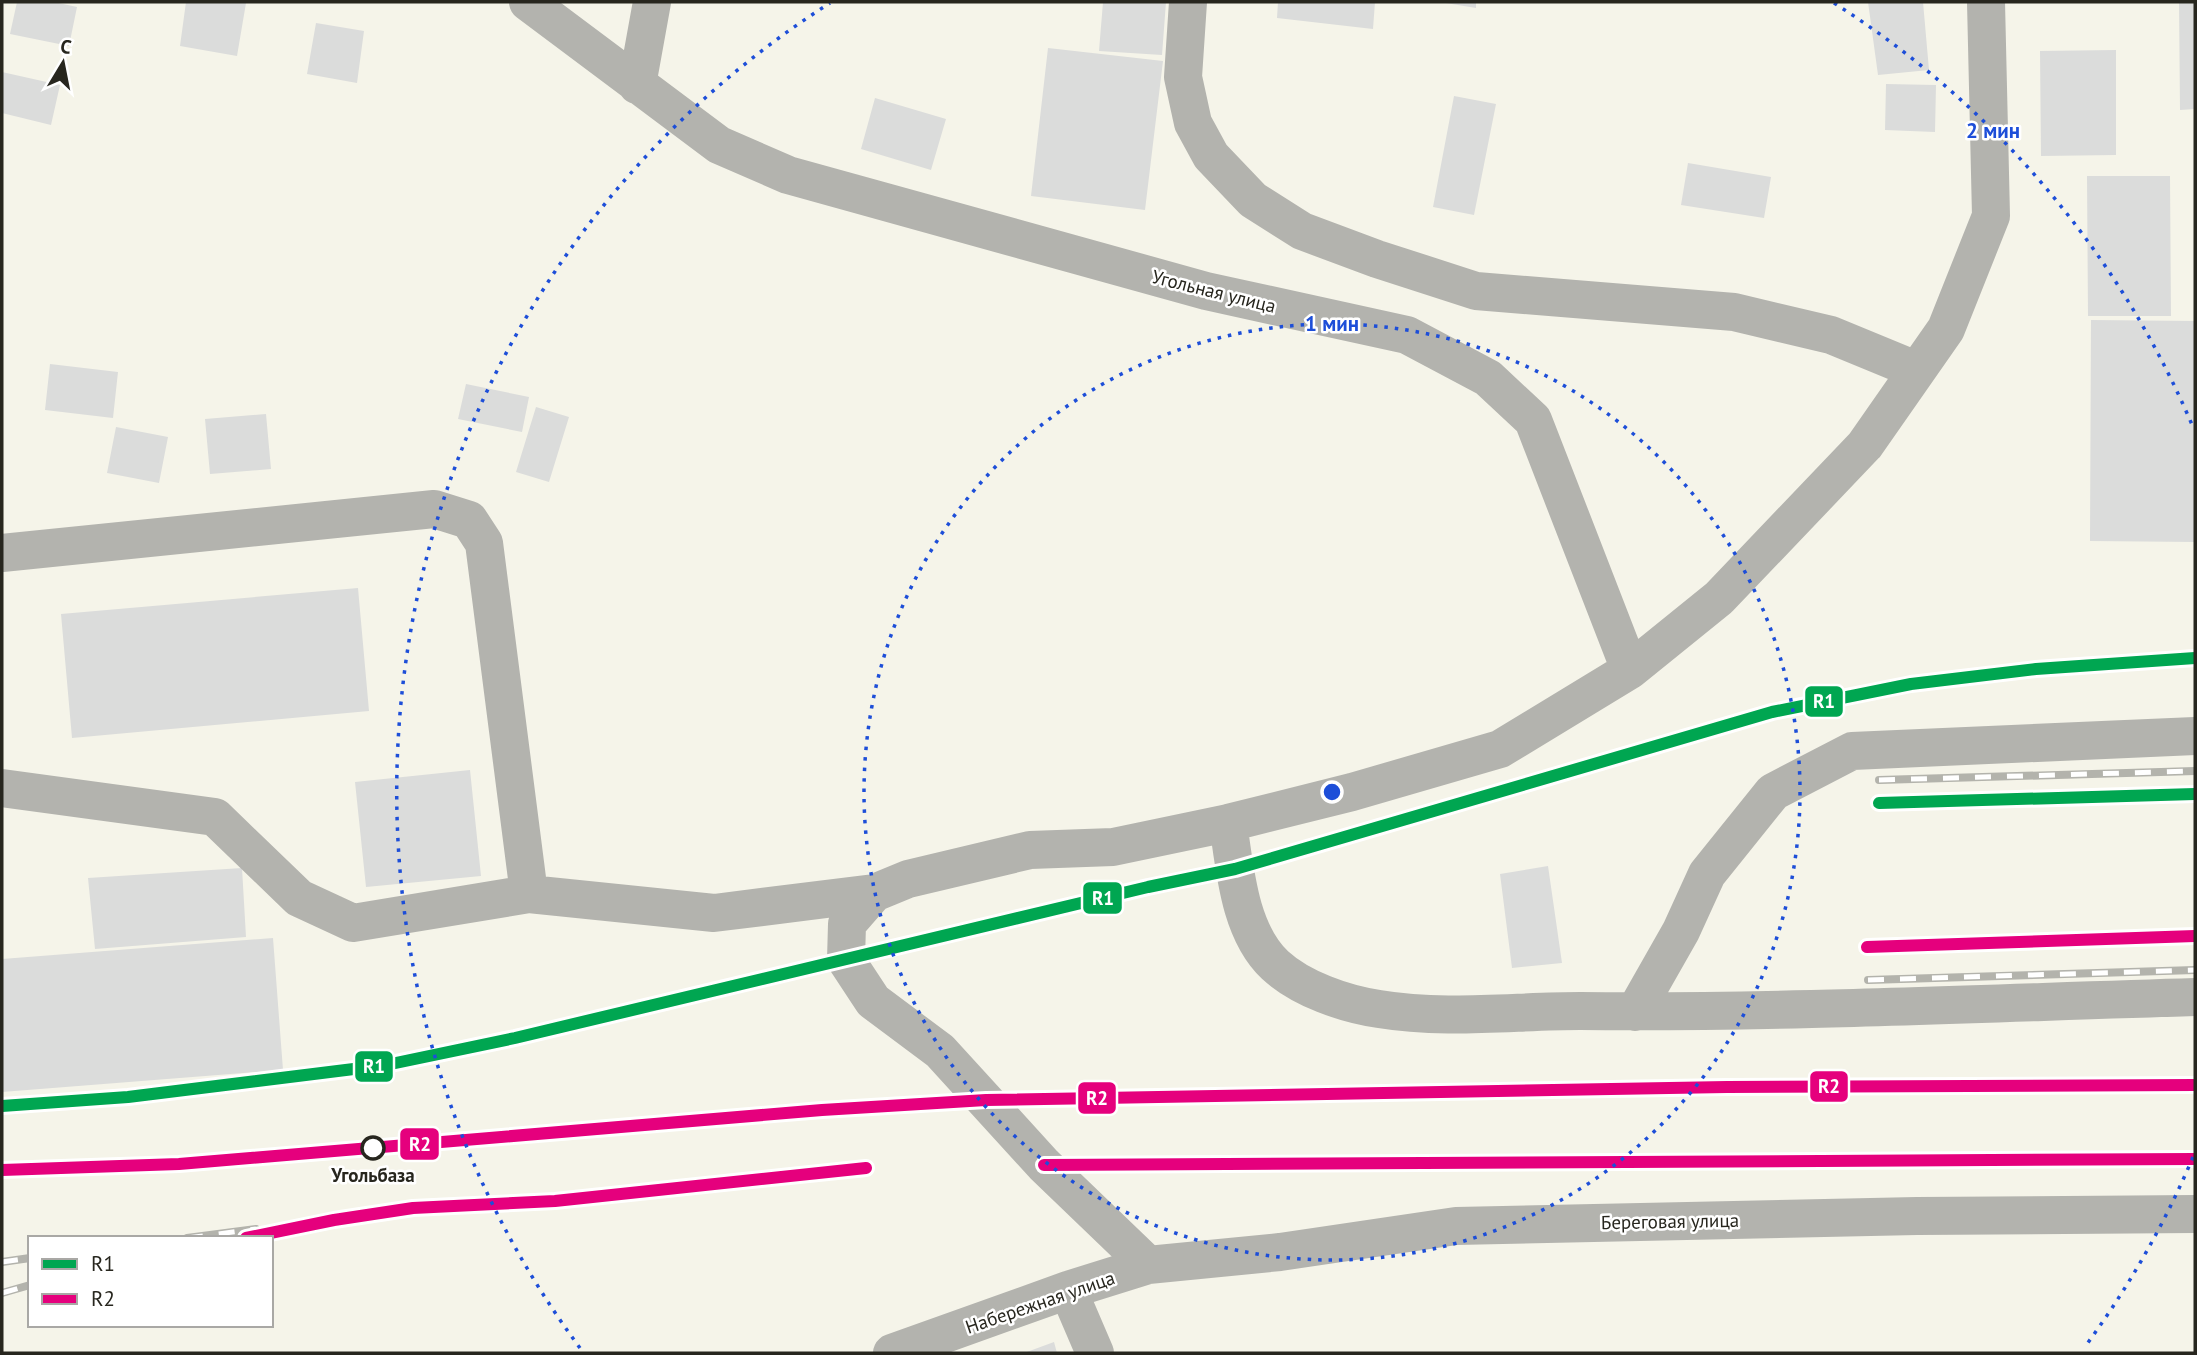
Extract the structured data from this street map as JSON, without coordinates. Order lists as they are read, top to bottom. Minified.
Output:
{"streets":{"street":["Угольная улица","Береговая улица","Набережная улица"]},"crossings":[["Береговая улица","Набережная улица"]],"places":["Угольбаза"],"lines":["transit line R1","transit line R2"],"legend":["R1","R2"],"north":"top","rings":["2 мин","1 мин"]}
